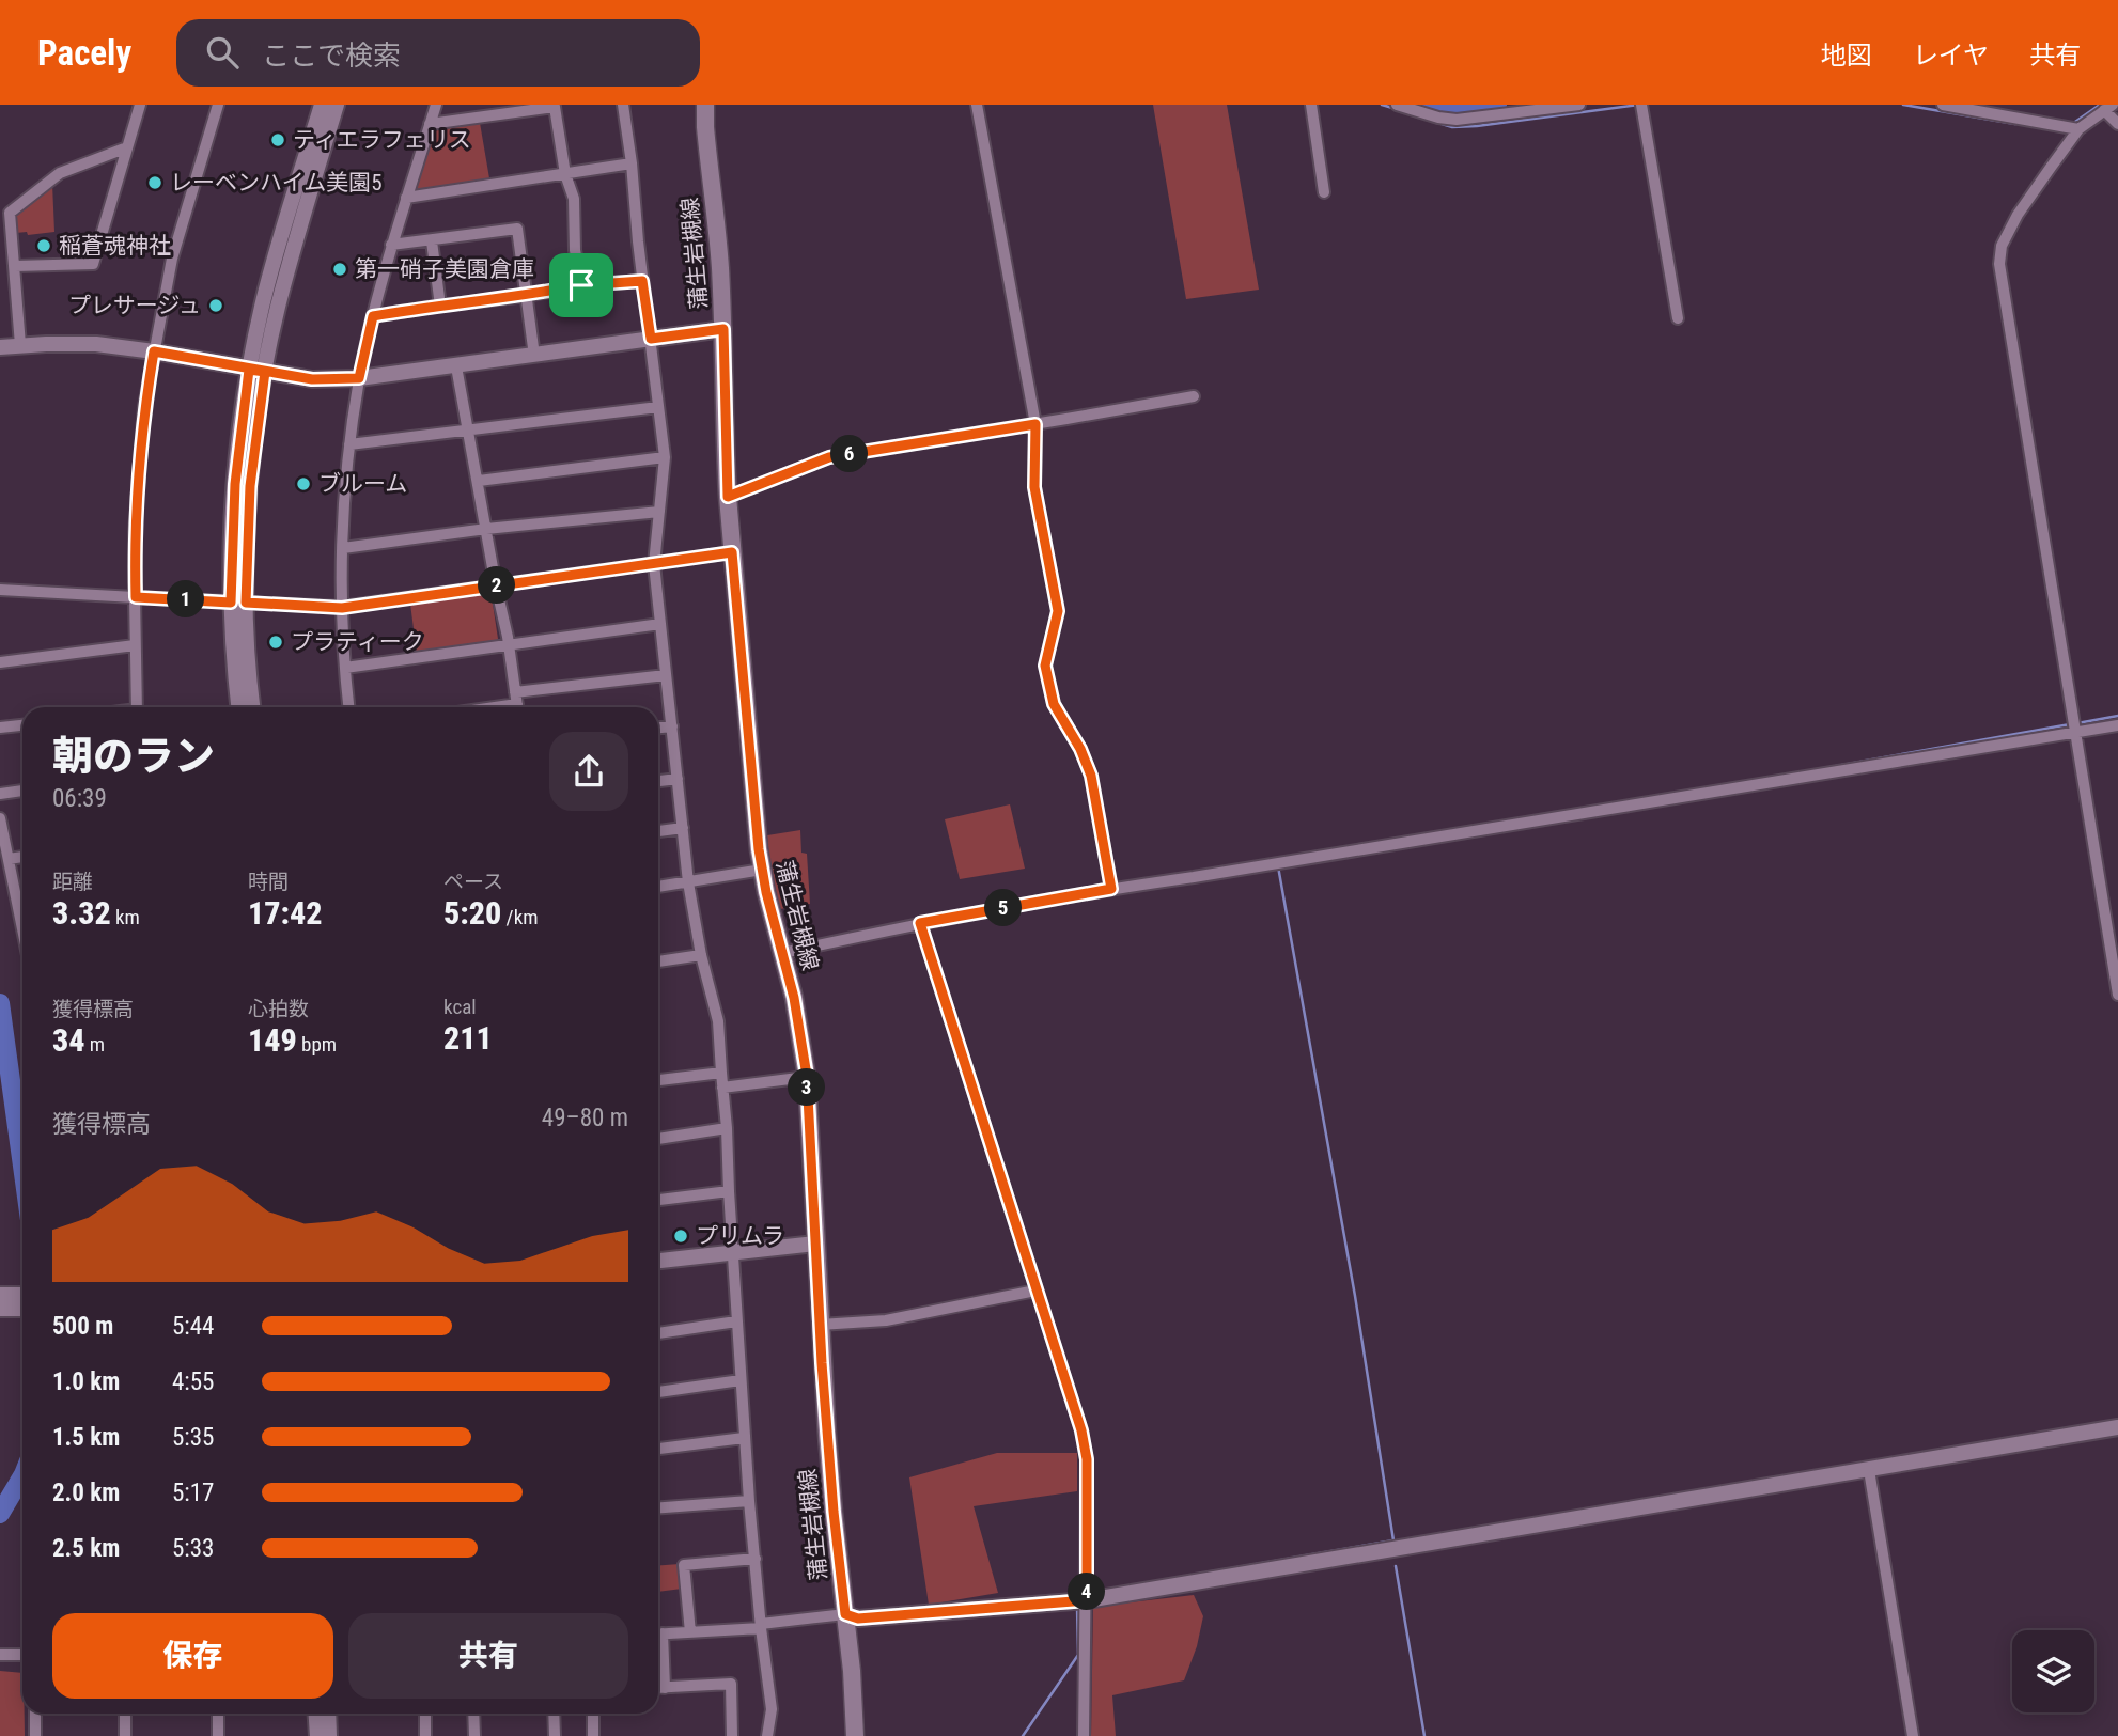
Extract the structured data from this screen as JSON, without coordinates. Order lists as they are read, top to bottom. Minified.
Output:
{"streets":{"main road":["蒲生岩槻線"]},"places":["ティエラフェリス","レーベンハイム美園5","稲蒼魂神社","第一硝子美園倉庫","プレサージュ","ブルーム","プラティーク","プリムラ"],"page":{"header":"Pacely","search":"ここで検索","nav":["地図","レイヤ","共有"],"pins":["6","2","1","5","3","4"],"heading":["朝のラン","06:39"],"stats":[["距離","3.32 km"],["時間","17:42"],["ペース","5:20 /km"],["獲得標高","34 m"],["心拍数","149 bpm"],["kcal","211"]],"chart":["獲得標高","49–80 m"],"list":[{"name":"500 m","note":"5:44"},{"name":"1.0 km","note":"4:55"},{"name":"1.5 km","note":"5:35"},{"name":"2.0 km","note":"5:17"},{"name":"2.5 km","note":"5:33"}],"buttons":["保存","共有"]}}
